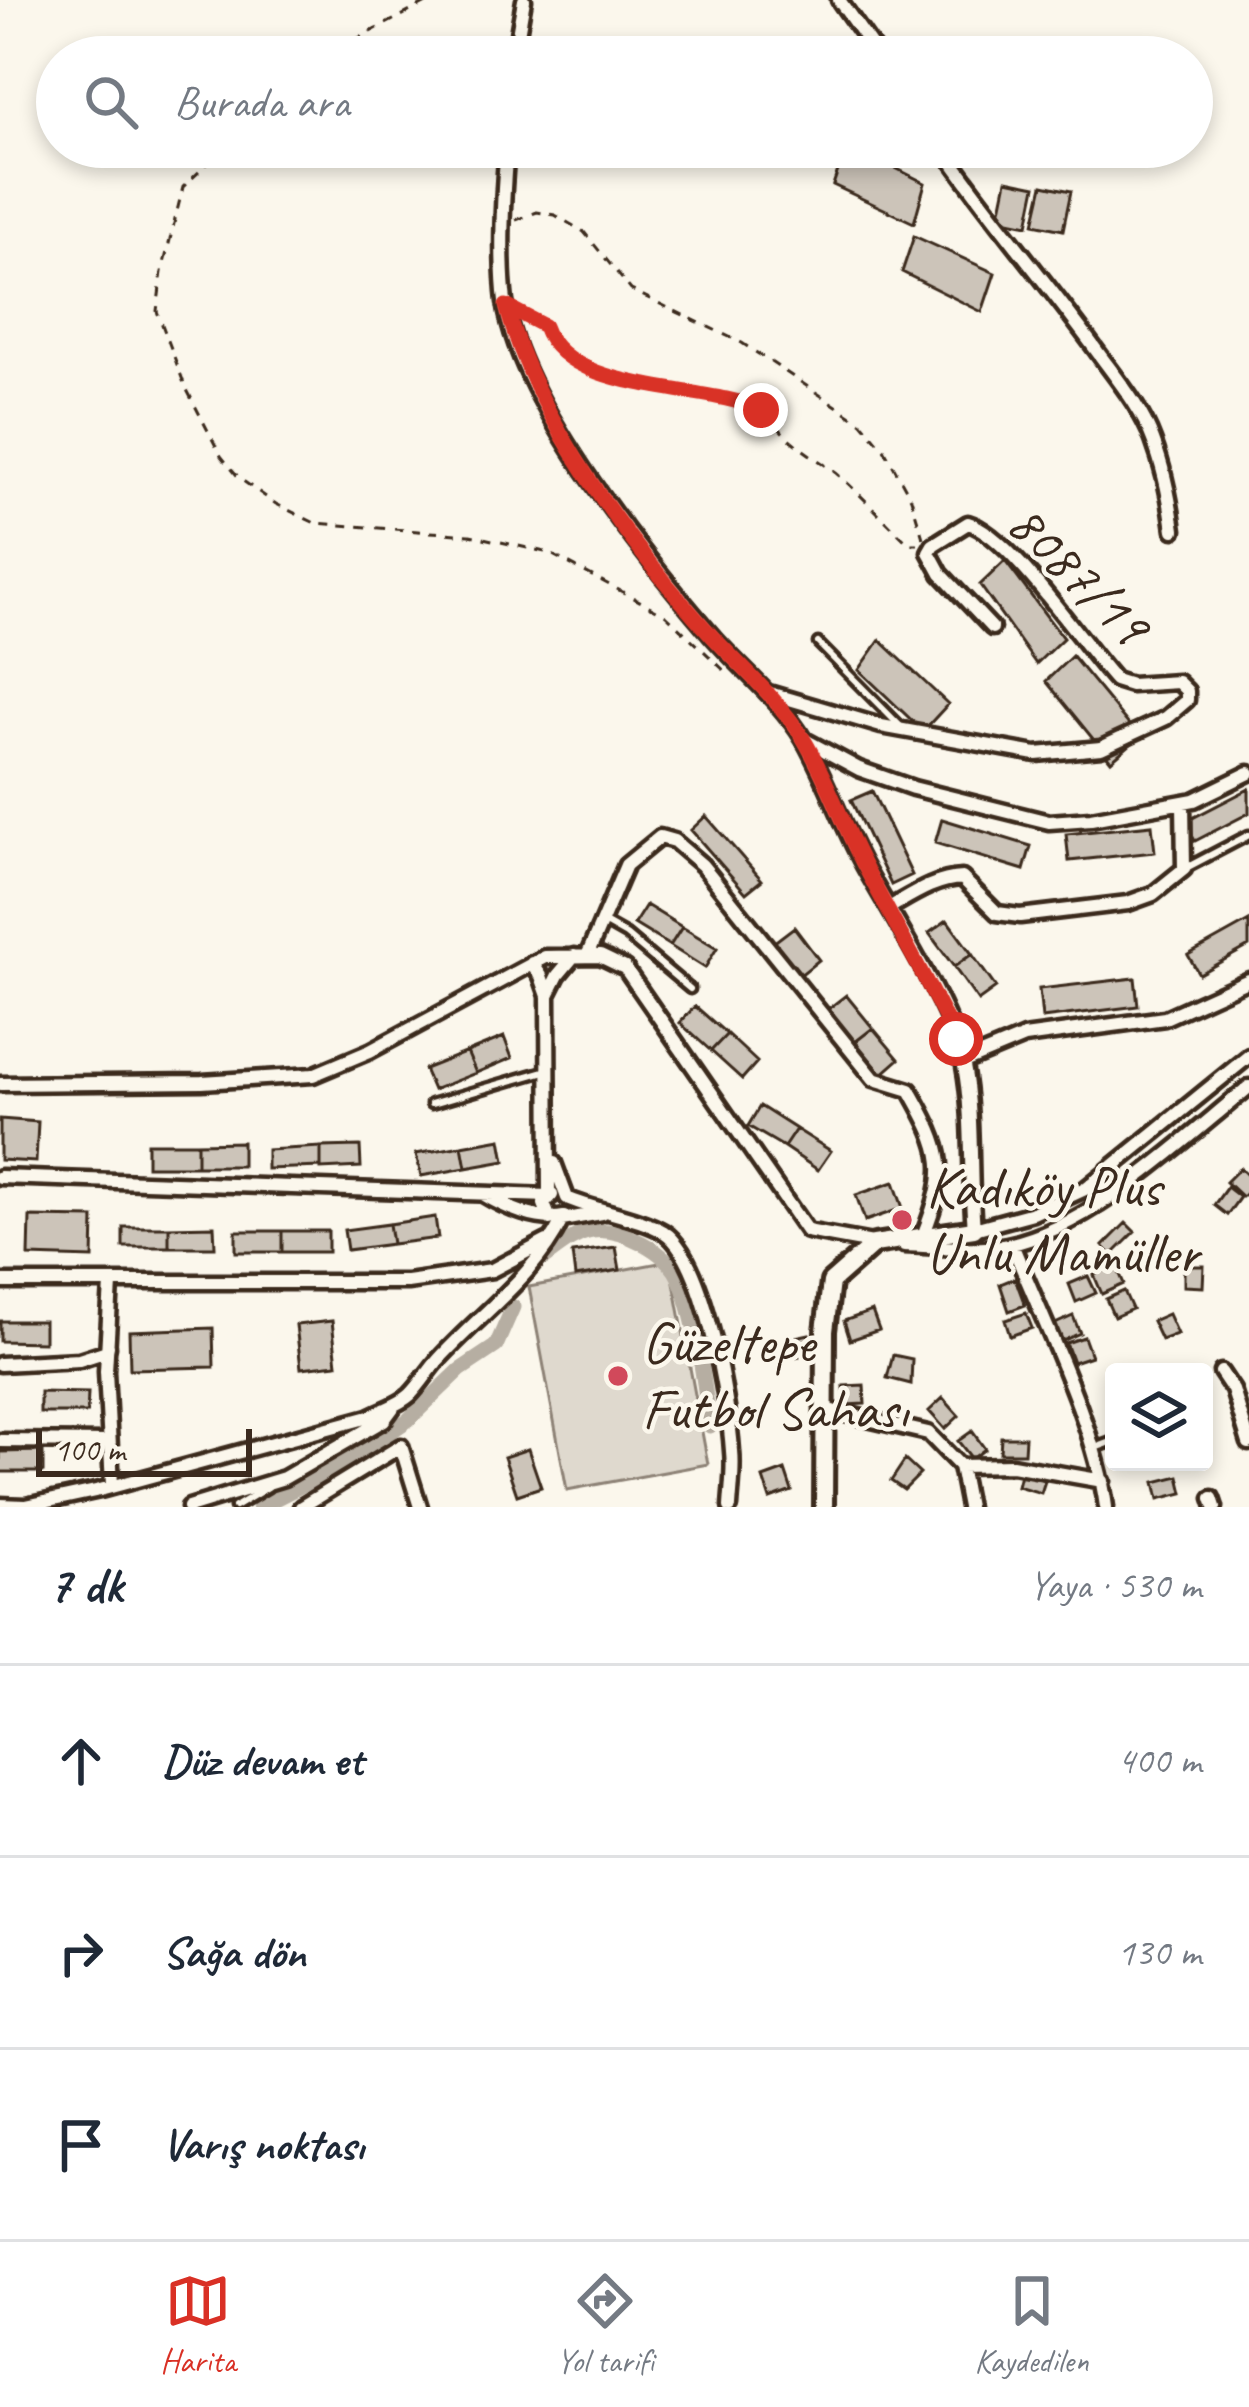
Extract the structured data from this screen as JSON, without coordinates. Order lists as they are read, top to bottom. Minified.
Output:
{"streets":{"street":["8087/19"]},"places":["Kadıköy Plus Unlu Mamüller","Güzeltepe Futbol Sahası"],"scale_bar":"100 m","page":{"search":"Burada ara","scale":"100 m","heading":["7 dk","Yaya · 530 m"],"list":[["Düz devam et","400 m"],["Sağa dön","130 m"],"Varış noktası"],"nav":["Harita","Yol tarifi","Kaydedilen"]}}
